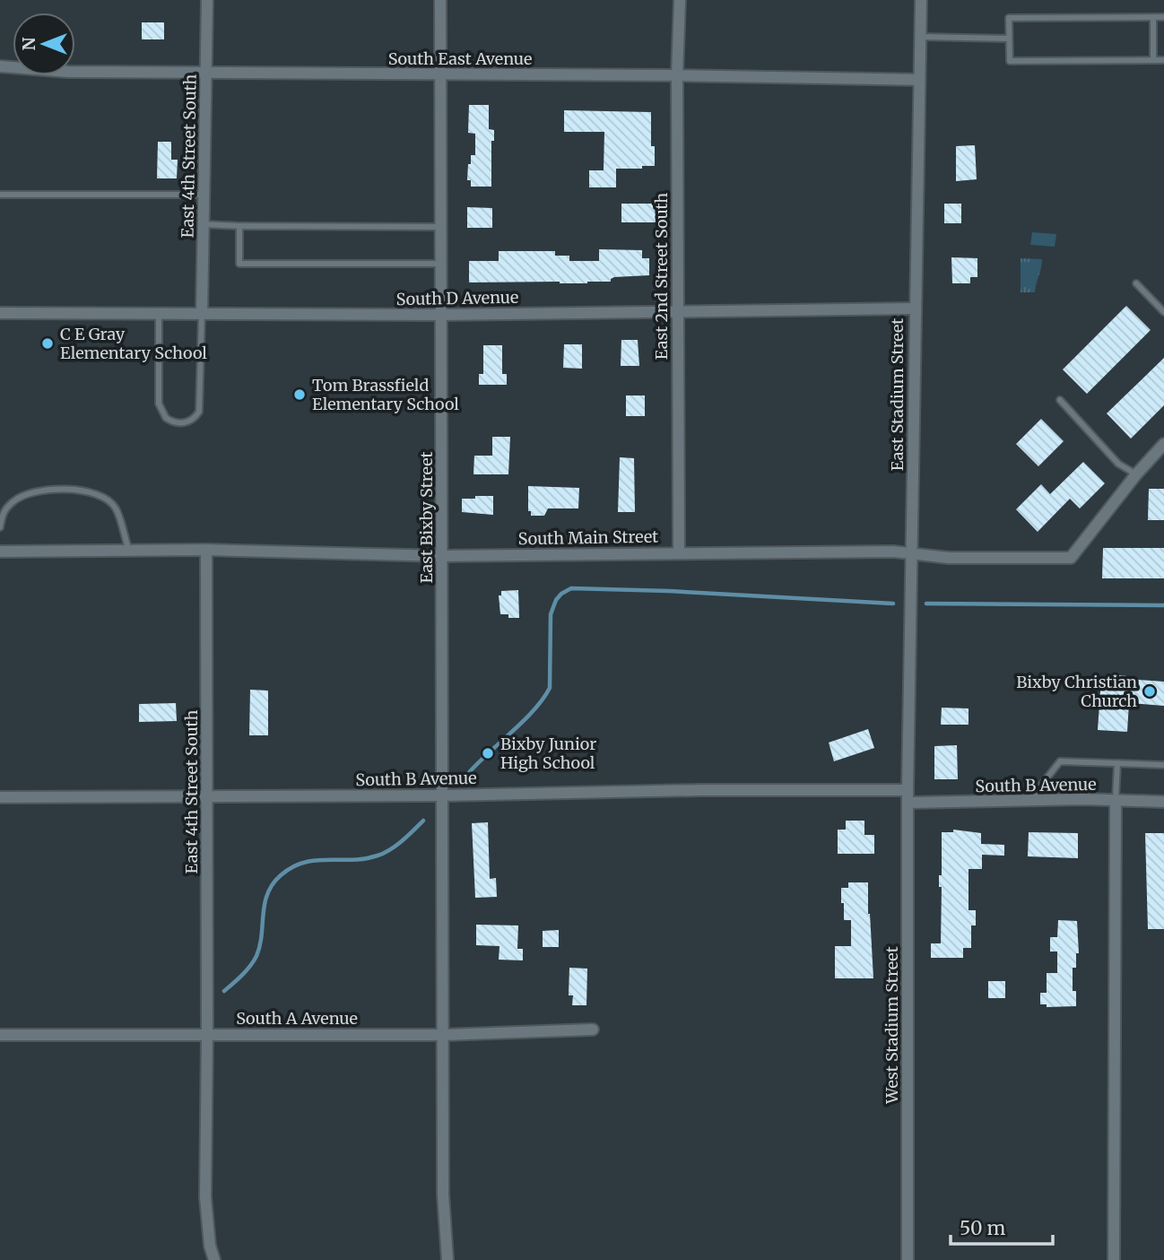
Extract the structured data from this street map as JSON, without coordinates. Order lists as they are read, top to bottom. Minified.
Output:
{"streets":{"street":["South East Avenue","East 4th Street South","East 2nd Street South","South D Avenue","East Stadium Street","East Bixby Street","South Main Street","South B Avenue","South A Avenue","West Stadium Street"]},"crossings":[["South East Avenue","East 4th Street South"],["South East Avenue","East 2nd Street South"],["South East Avenue","East Stadium Street"],["South East Avenue","East Bixby Street"],["East 4th Street South","South D Avenue"],["East 4th Street South","South Main Street"],["East 4th Street South","South B Avenue"],["East 4th Street South","South A Avenue"],["East 2nd Street South","South D Avenue"],["East 2nd Street South","South Main Street"],["South D Avenue","East Stadium Street"],["South D Avenue","East Bixby Street"],["East Stadium Street","South Main Street"],["East Stadium Street","South B Avenue"],["East Stadium Street","West Stadium Street"],["East Bixby Street","South Main Street"],["East Bixby Street","South B Avenue"],["East Bixby Street","South A Avenue"],["South B Avenue","West Stadium Street"]],"places":["C E Gray Elementary School","Tom Brassfield Elementary School","Bixby Christian Church","Bixby Junior High School"],"scale_bar":"50 m","north":"left"}
